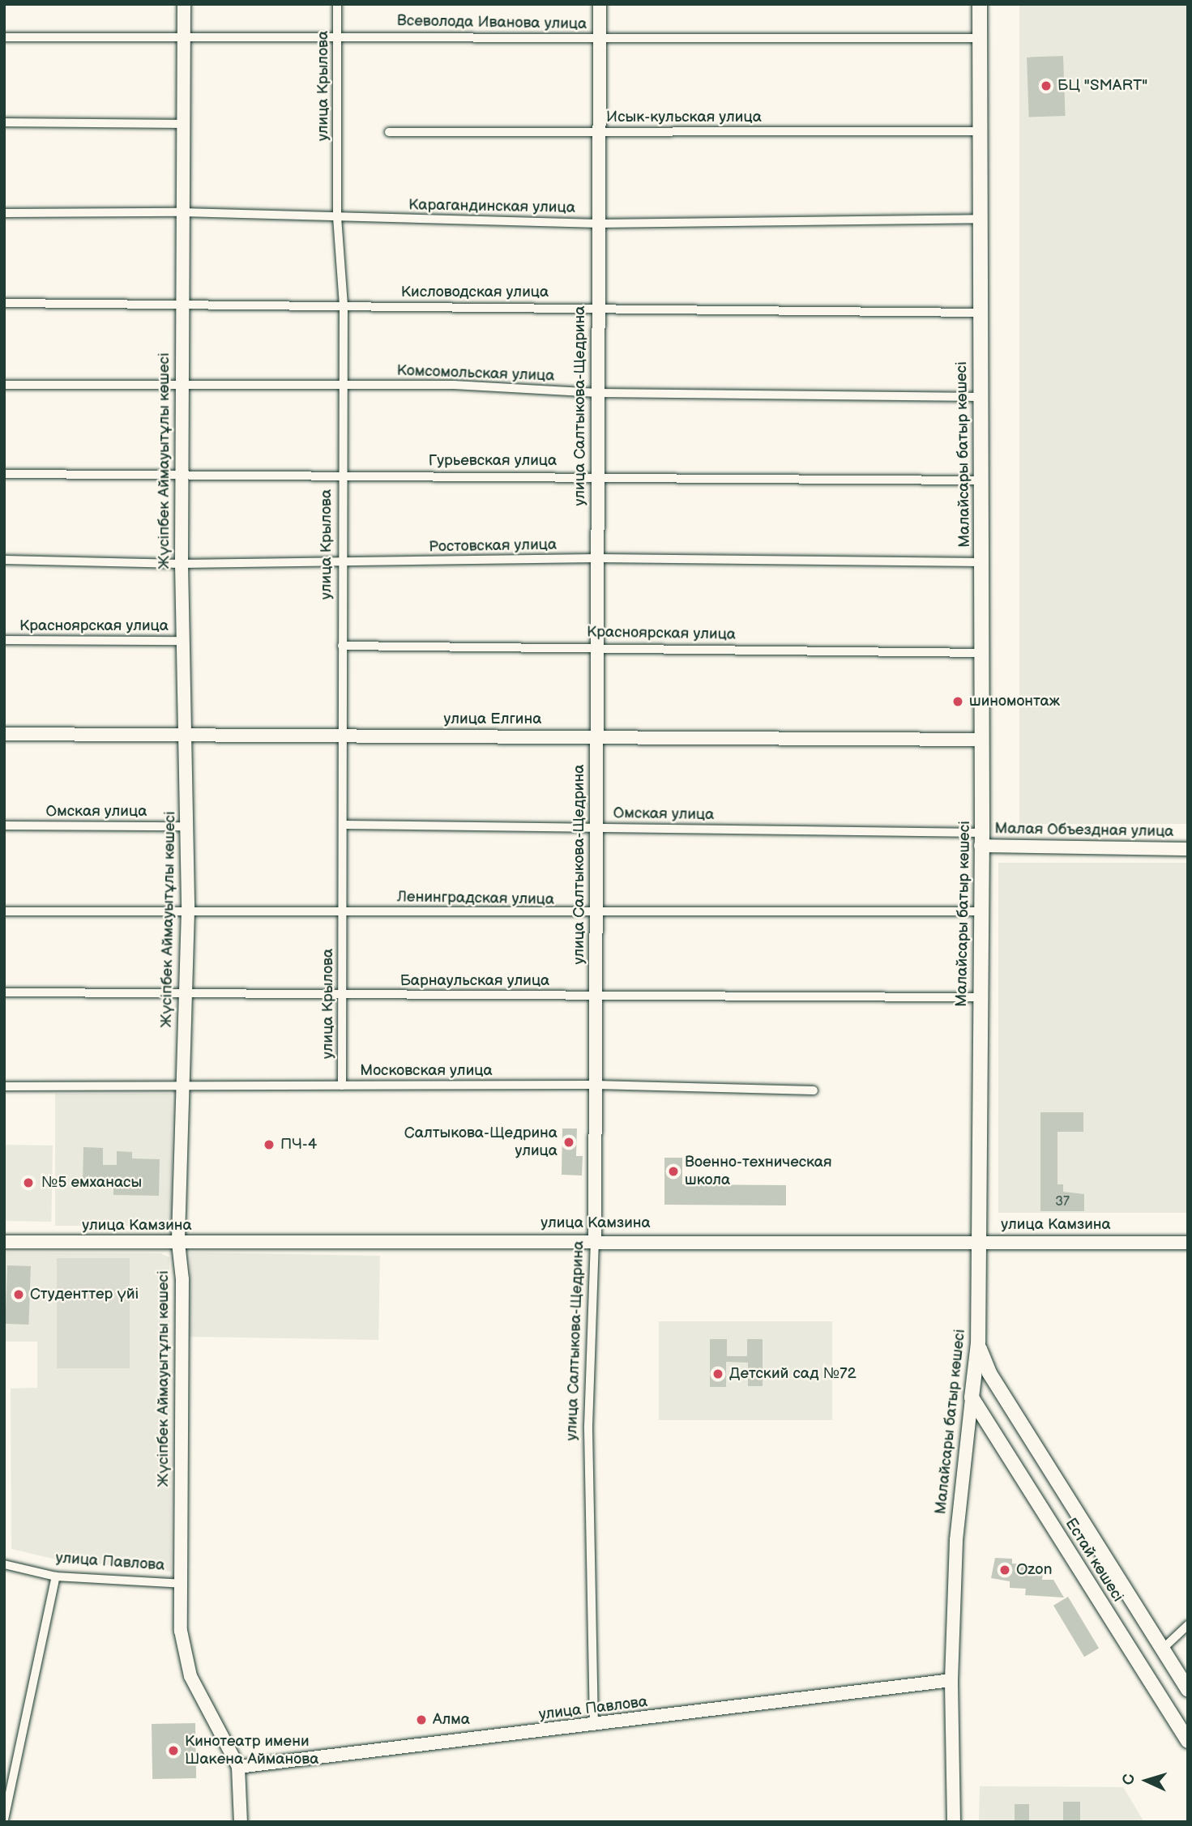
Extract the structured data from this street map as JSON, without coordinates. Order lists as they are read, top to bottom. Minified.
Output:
{"streets":{"main road":["Малайсары батыр көшесі","Естай көшесі"],"street":["Всеволода Иванова улица","улица Крылова","Исык-кульская улица","Карагандинская улица","Кисловодская улица","Комсомольская улица","улица Салтыкова-Щедрина","Жүсіпбек Аймауытұлы көшесі","Гурьевская улица","Ростовская улица","Красноярская улица","улица Елгина","Омская улица","Малая Объездная улица","Ленинградская улица","Барнаульская улица","Московская улица","улица Камзина","улица Павлова"]},"crossings":[["Всеволода Иванова улица","улица Крылова"],["Всеволода Иванова улица","улица Салтыкова-Щедрина"],["Всеволода Иванова улица","Малайсары батыр көшесі"],["Всеволода Иванова улица","Жүсіпбек Аймауытұлы көшесі"],["улица Крылова","Карагандинская улица"],["улица Крылова","Кисловодская улица"],["улица Крылова","Комсомольская улица"],["улица Крылова","Гурьевская улица"],["улица Крылова","Ростовская улица"],["улица Крылова","Красноярская улица"],["улица Крылова","улица Елгина"],["улица Крылова","Омская улица"],["улица Крылова","Ленинградская улица"],["улица Крылова","Барнаульская улица"],["улица Крылова","Московская улица"],["Исык-кульская улица","улица Салтыкова-Щедрина"],["Исык-кульская улица","Малайсары батыр көшесі"],["Карагандинская улица","улица Салтыкова-Щедрина"],["Карагандинская улица","Малайсары батыр көшесі"],["Карагандинская улица","Жүсіпбек Аймауытұлы көшесі"],["Кисловодская улица","улица Салтыкова-Щедрина"],["Кисловодская улица","Малайсары батыр көшесі"],["Кисловодская улица","Жүсіпбек Аймауытұлы көшесі"],["Комсомольская улица","улица Салтыкова-Щедрина"],["Комсомольская улица","Малайсары батыр көшесі"],["Комсомольская улица","Жүсіпбек Аймауытұлы көшесі"],["улица Салтыкова-Щедрина","Гурьевская улица"],["улица Салтыкова-Щедрина","Ростовская улица"],["улица Салтыкова-Щедрина","Красноярская улица"],["улица Салтыкова-Щедрина","улица Елгина"],["улица Салтыкова-Щедрина","Омская улица"],["улица Салтыкова-Щедрина","Ленинградская улица"],["улица Салтыкова-Щедрина","Барнаульская улица"],["улица Салтыкова-Щедрина","Московская улица"],["улица Салтыкова-Щедрина","улица Камзина"],["улица Салтыкова-Щедрина","улица Павлова"],["Малайсары батыр көшесі","Гурьевская улица"],["Малайсары батыр көшесі","Ростовская улица"],["Малайсары батыр көшесі","Красноярская улица"],["Малайсары батыр көшесі","улица Елгина"],["Малайсары батыр көшесі","Омская улица"],["Малайсары батыр көшесі","Малая Объездная улица"],["Малайсары батыр көшесі","Ленинградская улица"],["Малайсары батыр көшесі","Барнаульская улица"],["Малайсары батыр көшесі","улица Камзина"],["Малайсары батыр көшесі","Естай көшесі"],["Малайсары батыр көшесі","улица Павлова"],["Жүсіпбек Аймауытұлы көшесі","Гурьевская улица"],["Жүсіпбек Аймауытұлы көшесі","Ростовская улица"],["Жүсіпбек Аймауытұлы көшесі","Красноярская улица"],["Жүсіпбек Аймауытұлы көшесі","улица Елгина"],["Жүсіпбек Аймауытұлы көшесі","Омская улица"],["Жүсіпбек Аймауытұлы көшесі","Ленинградская улица"],["Жүсіпбек Аймауытұлы көшесі","Барнаульская улица"],["Жүсіпбек Аймауытұлы көшесі","Московская улица"],["Жүсіпбек Аймауытұлы көшесі","улица Камзина"],["Жүсіпбек Аймауытұлы көшесі","улица Павлова"],["Омская улица","Малая Объездная улица"]],"places":["БЦ \"SMART\"","шиномонтаж","Салтыкова-Щедрина улица","ПЧ-4","Военно-техническая школа","№5 емханасы","Студенттер үйі","Детский сад №72","Ozon","Алма","Кинотеатр имени Шакена Айманова"],"house_numbers":["37"],"north":"left"}
